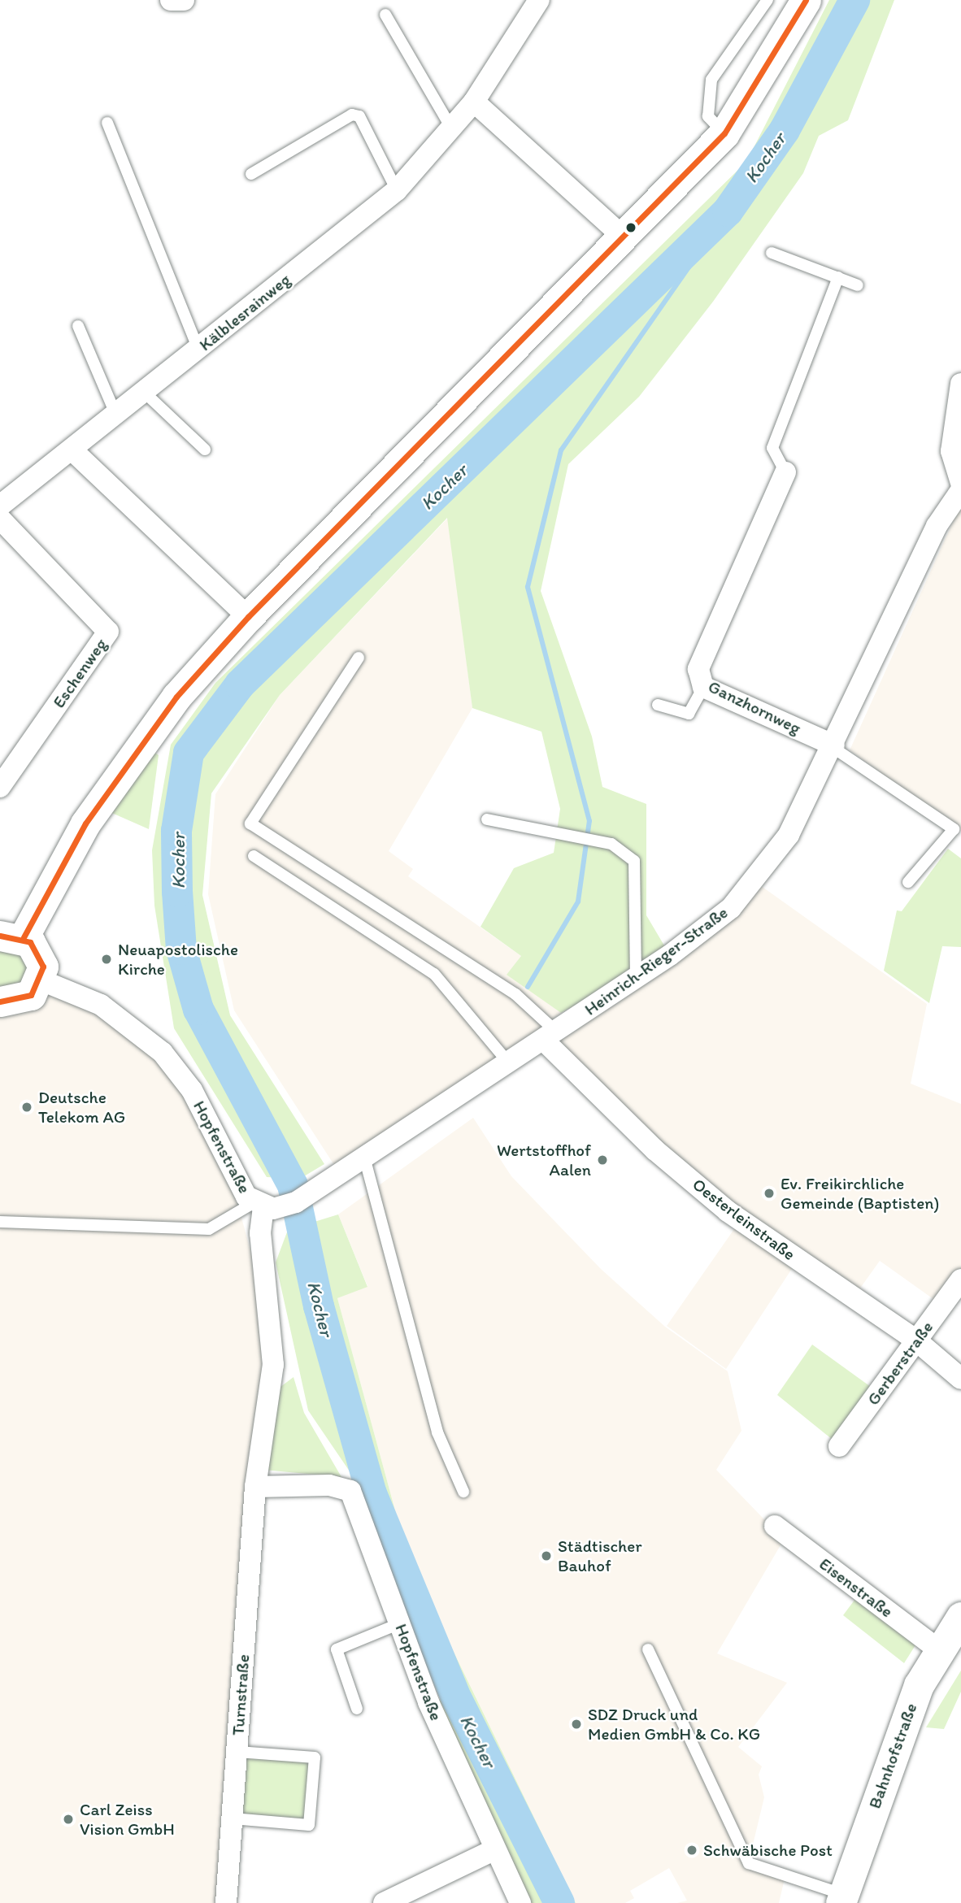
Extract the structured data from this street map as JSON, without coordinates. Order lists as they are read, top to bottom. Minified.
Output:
{"streets":{"main road":["Bahnhofstraße"],"street":["Kälblesrainweg","Eschenweg","Ganzhornweg","Heinrich-Rieger-Straße","Hopfenstraße","Oesterleinstraße","Gerberstraße","Eisenstraße","Turnstraße"]},"crossings":[["Ganzhornweg","Heinrich-Rieger-Straße"],["Heinrich-Rieger-Straße","Hopfenstraße"],["Heinrich-Rieger-Straße","Oesterleinstraße"],["Hopfenstraße","Turnstraße"],["Oesterleinstraße","Gerberstraße"],["Eisenstraße","Bahnhofstraße"]],"water":["Kocher"],"places":["Neuapostolische Kirche","Deutsche Telekom AG","Wertstoffhof Aalen","Ev. Freikirchliche Gemeinde (Baptisten)","Städtischer Bauhof","SDZ Druck und Medien GmbH & Co. KG","Carl Zeiss Vision GmbH","Schwäbische Post"]}
